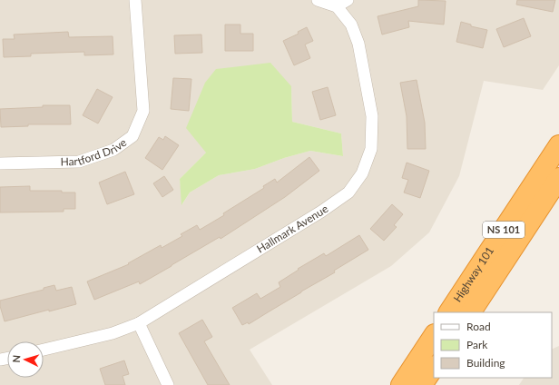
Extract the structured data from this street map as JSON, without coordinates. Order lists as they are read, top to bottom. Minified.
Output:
{"streets":{"highway":["NS 101","Highway 101"],"street":["Hartford Drive","Hallmark Avenue"]},"legend":["Road","Park","Building"],"north":"left"}
